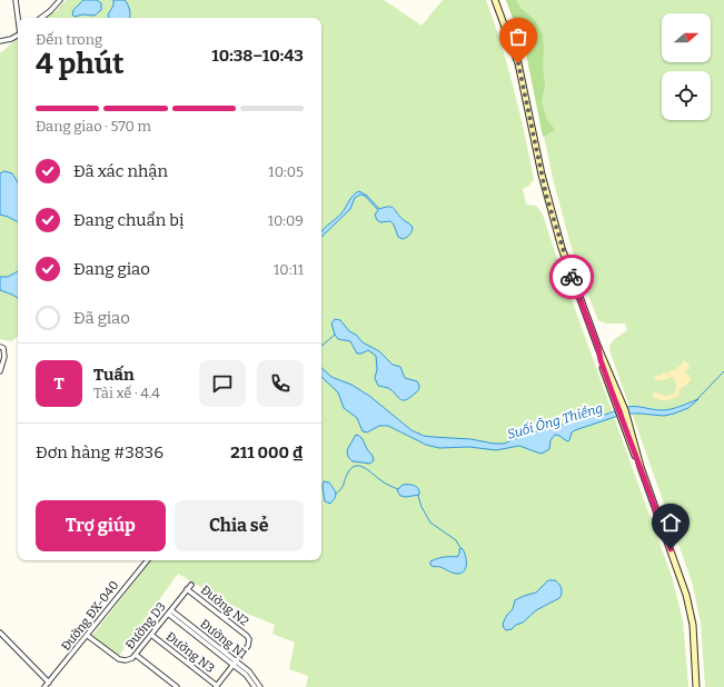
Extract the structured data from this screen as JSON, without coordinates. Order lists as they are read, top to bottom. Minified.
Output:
{"streets":{"street":["Đường N2","Đường ĐX-040","Đường D3","Đường N1","Đường N3"]},"crossings":[["Đường N2","Đường D3"],["Đường N2","Đường N1"],["Đường ĐX-040","Đường D3"],["Đường D3","Đường N1"],["Đường D3","Đường N3"]],"water":["Suối Ông Thiềng"],"north":"right","page":{"heading":["4 phút","Đến trong","10:38–10:43"],"panel":["Tuấn","Tài xế · 4.4","Đơn hàng #3836","211 000 ₫"],"bar":"Đang giao · 570 m","list":[["Đã xác nhận","10:05"],["Đang chuẩn bị","10:09"],["Đang giao","10:11"],"Đã giao"],"round":"T","buttons":["Trợ giúp","Chia sẻ"]}}
